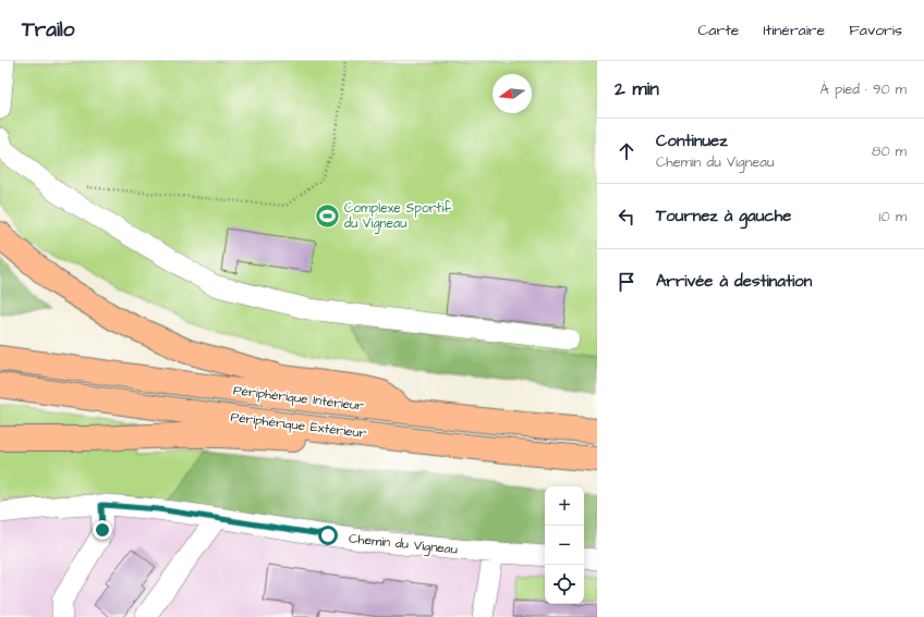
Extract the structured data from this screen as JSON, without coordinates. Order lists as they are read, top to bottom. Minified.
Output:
{"streets":{"highway":["Périphérique Intérieur","Périphérique Extérieur"],"street":["Chemin du Vigneau"]},"places":{"sports":["Complexe Sportif du Vigneau"]},"north":"left","page":{"header":"Trailo","nav":["Carte","Itinéraire","Favoris"],"heading":["2 min","À pied · 90 m"],"list":[["Continuez","Chemin du Vigneau","80 m"],["Tournez à gauche","10 m"],"Arrivée à destination"],"map_buttons":["+","−"]}}
